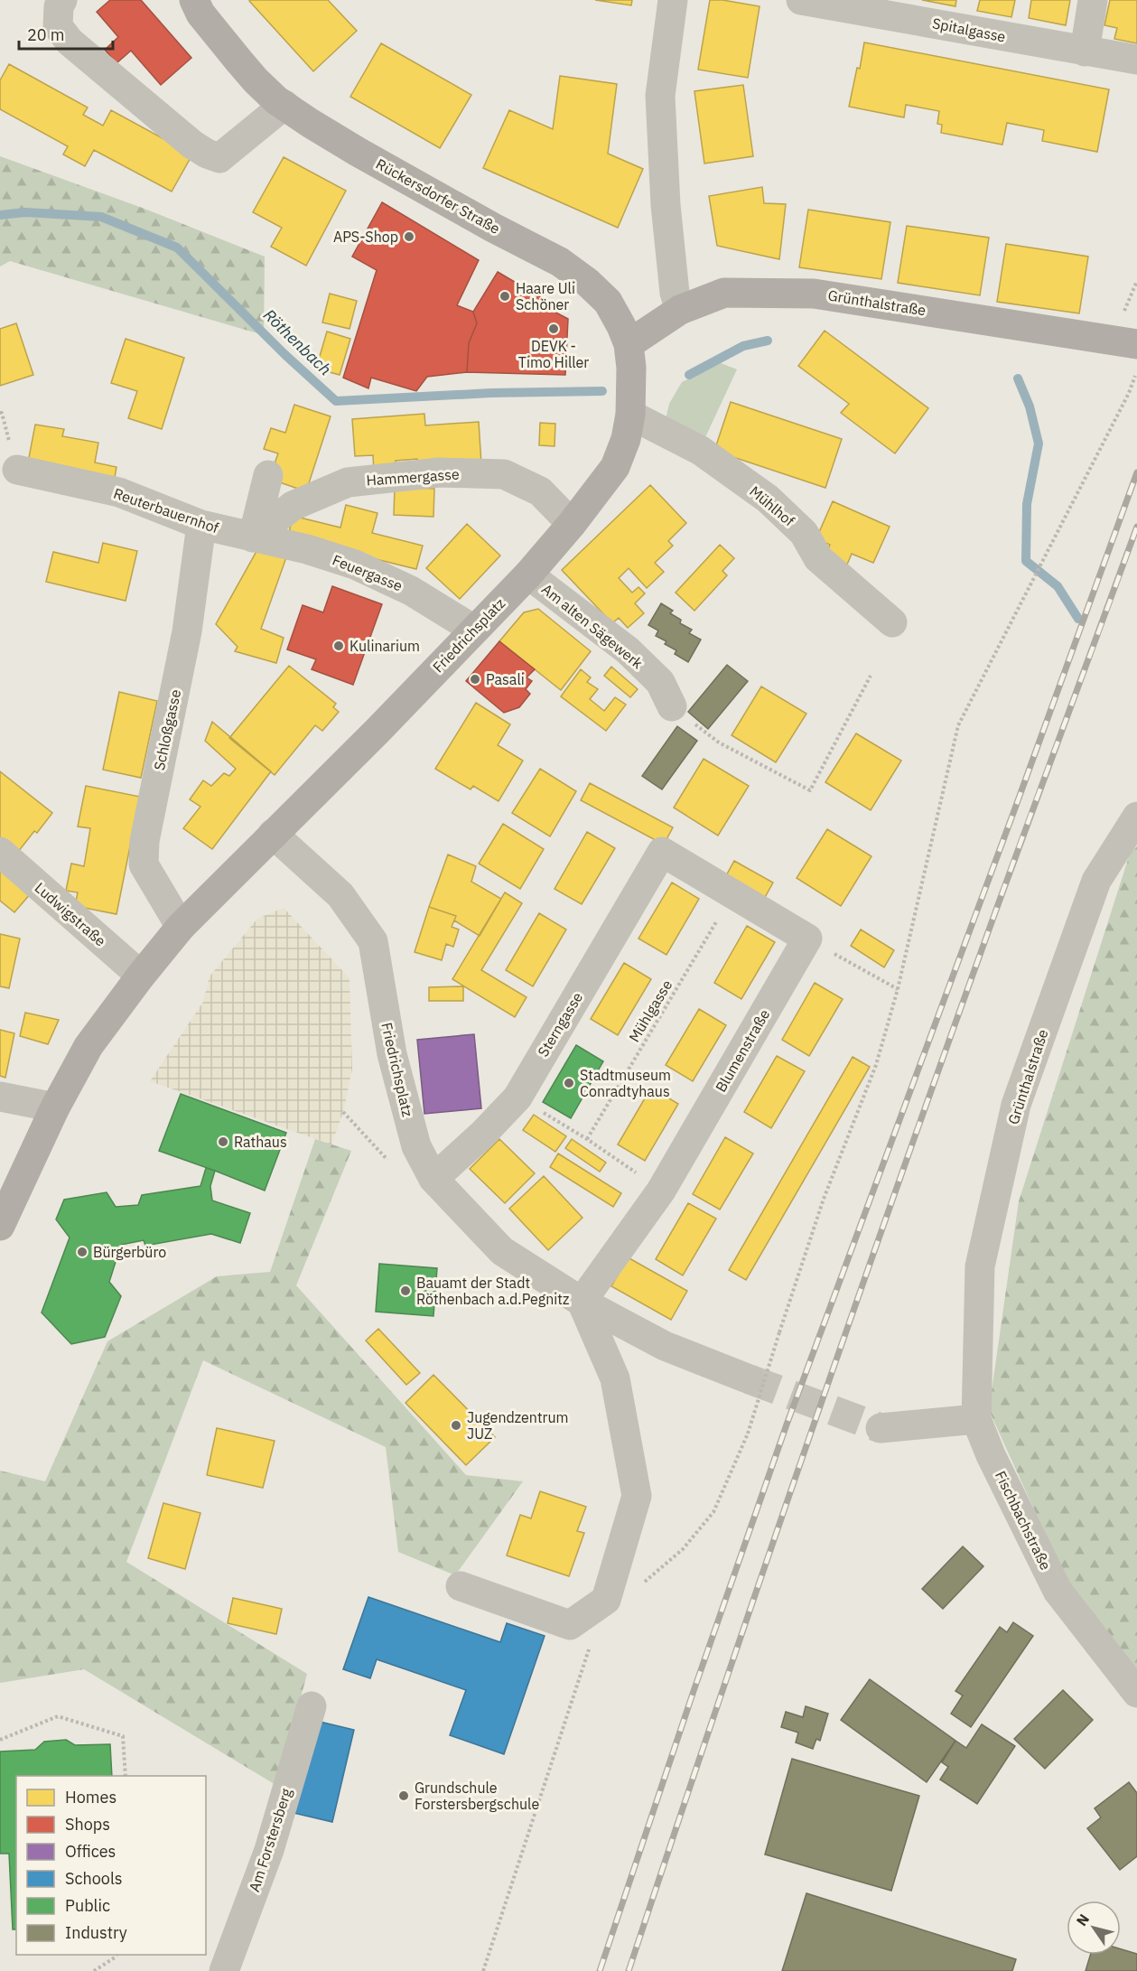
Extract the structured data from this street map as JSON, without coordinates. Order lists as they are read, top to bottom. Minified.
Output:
{"streets":{"main road":["Rückersdorfer Straße","Grünthalstraße","Friedrichsplatz"],"street":["Spitalgasse","Hammergasse","Mühlhof","Reuterbauernhof","Feuergasse","Am alten Sägewerk","Schloßgasse","Ludwigstraße","Sterngasse","Blumenstraße","Fischbachstraße","Am Forstersberg"],"path":["Mühlgasse"]},"crossings":[["Rückersdorfer Straße","Grünthalstraße"],["Rückersdorfer Straße","Mühlhof"],["Rückersdorfer Straße","Friedrichsplatz"],["Grünthalstraße","Fischbachstraße"],["Hammergasse","Reuterbauernhof"],["Hammergasse","Feuergasse"],["Hammergasse","Friedrichsplatz"],["Mühlhof","Friedrichsplatz"],["Reuterbauernhof","Feuergasse"],["Reuterbauernhof","Schloßgasse"],["Feuergasse","Friedrichsplatz"],["Am alten Sägewerk","Friedrichsplatz"],["Friedrichsplatz","Schloßgasse"],["Friedrichsplatz","Ludwigstraße"],["Friedrichsplatz","Sterngasse"],["Mühlgasse","Sterngasse"]],"water":["Röthenbach"],"places":["APS-Shop","Haare Uli Schöner","DEVK - Timo Hiller","Kulinarium","Pasali","Stadtmuseum Conradtyhaus","Rathaus","Bürgerbüro","Bauamt der Stadt Röthenbach a.d.Pegnitz","Jugendzentrum JUZ","Grundschule Forstersbergschule"],"legend":["Homes","Shops","Offices","Schools","Public","Industry"],"scale_bar":"20 m","north":"top left"}
